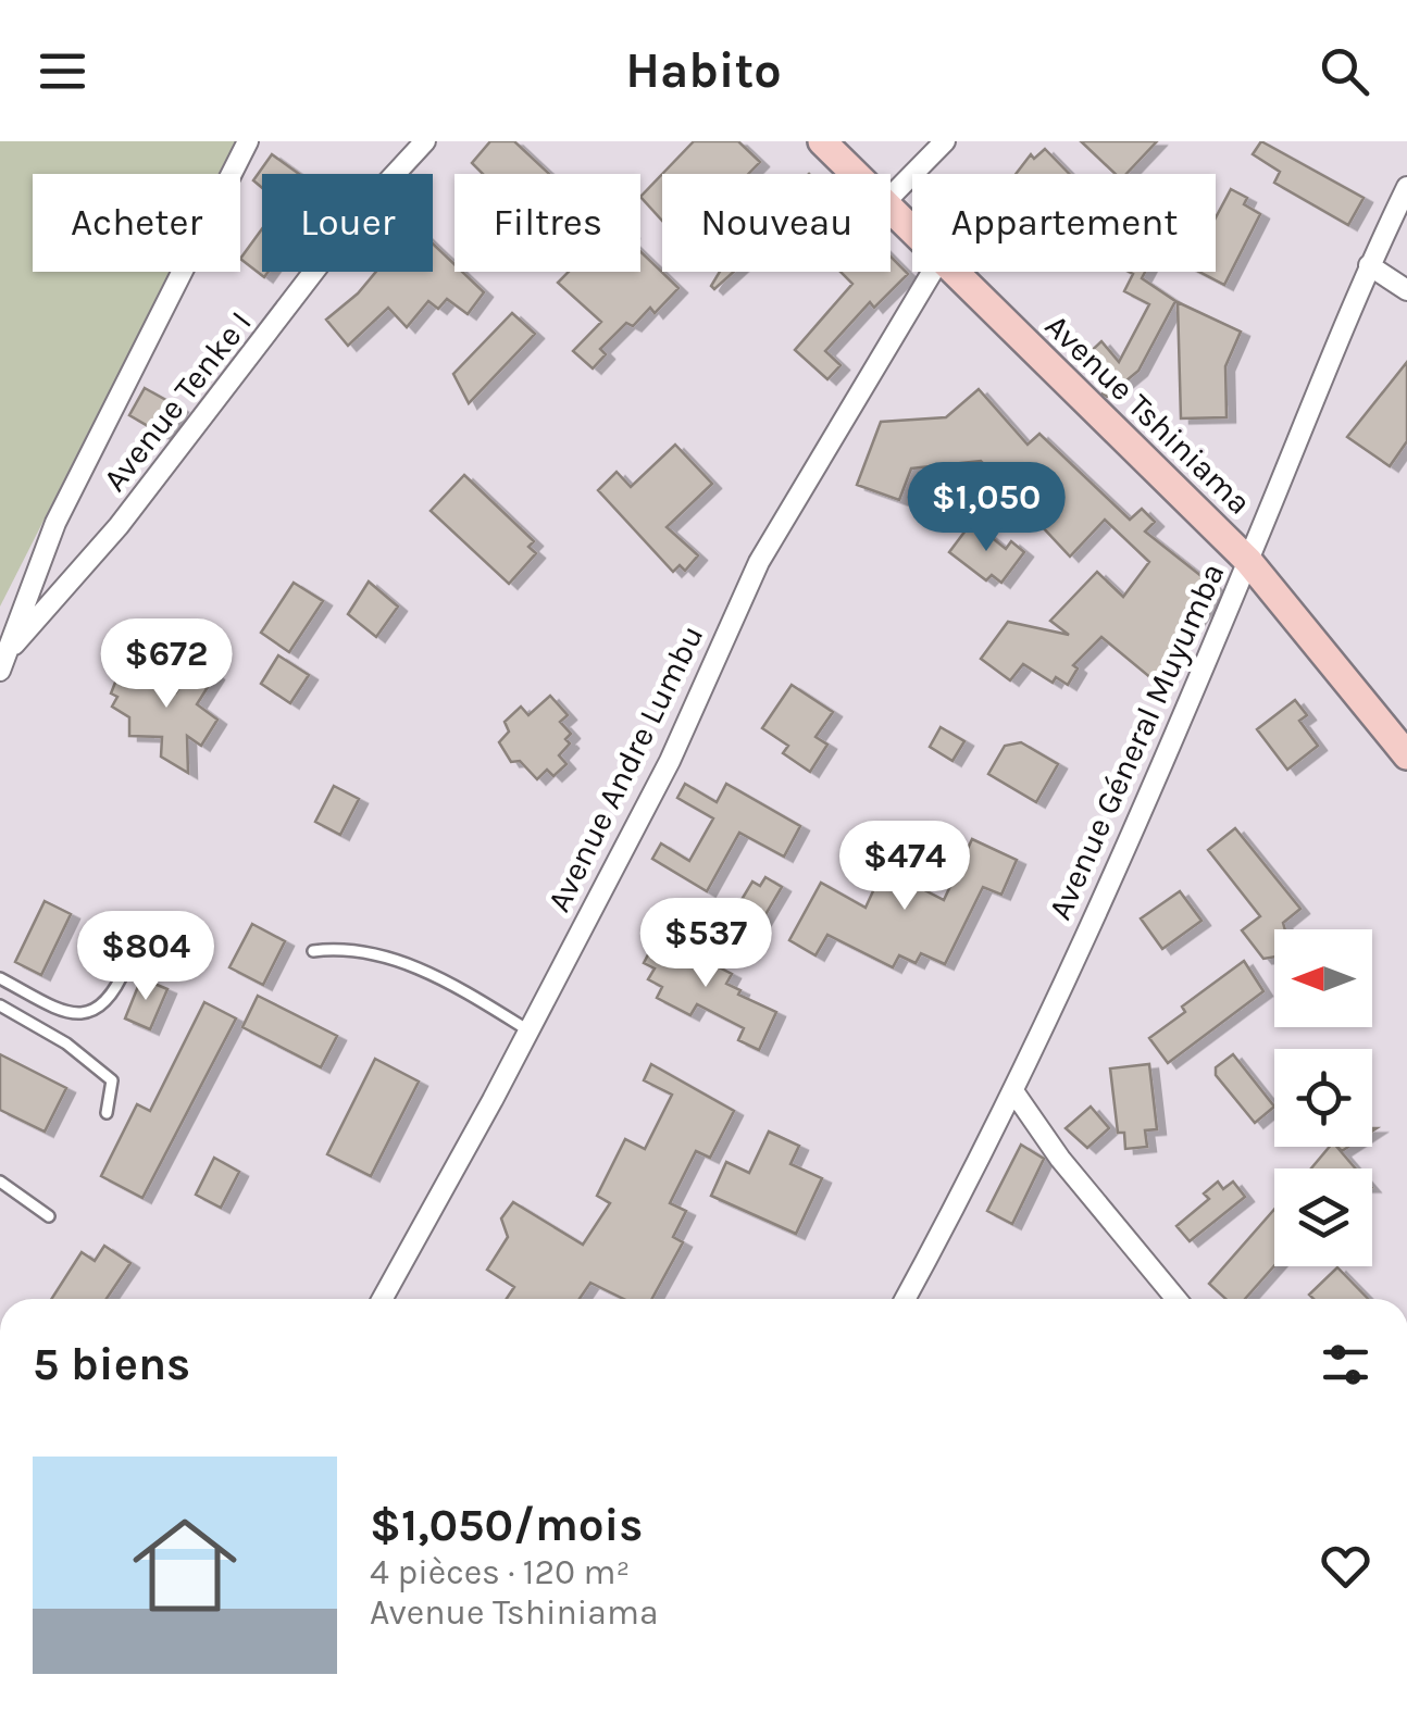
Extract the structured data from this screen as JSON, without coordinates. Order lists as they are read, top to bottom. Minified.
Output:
{"streets":{"street":["Avenue Tenke I","Avenue Tshiniama","Avenue Géneral Muyumba","Avenue Andre Lumbu"]},"crossings":[["Avenue Tshiniama","Avenue Géneral Muyumba"]],"north":"left","page":{"header":"Habito","chip":["Acheter","Louer","Filtres","Nouveau","Appartement"],"price":["$1,050","$672","$474","$537","$804"],"heading":"5 biens","list":[{"name":"$1,050/mois","note":"4 pièces · 120 m² · Avenue Tshiniama"}]}}
